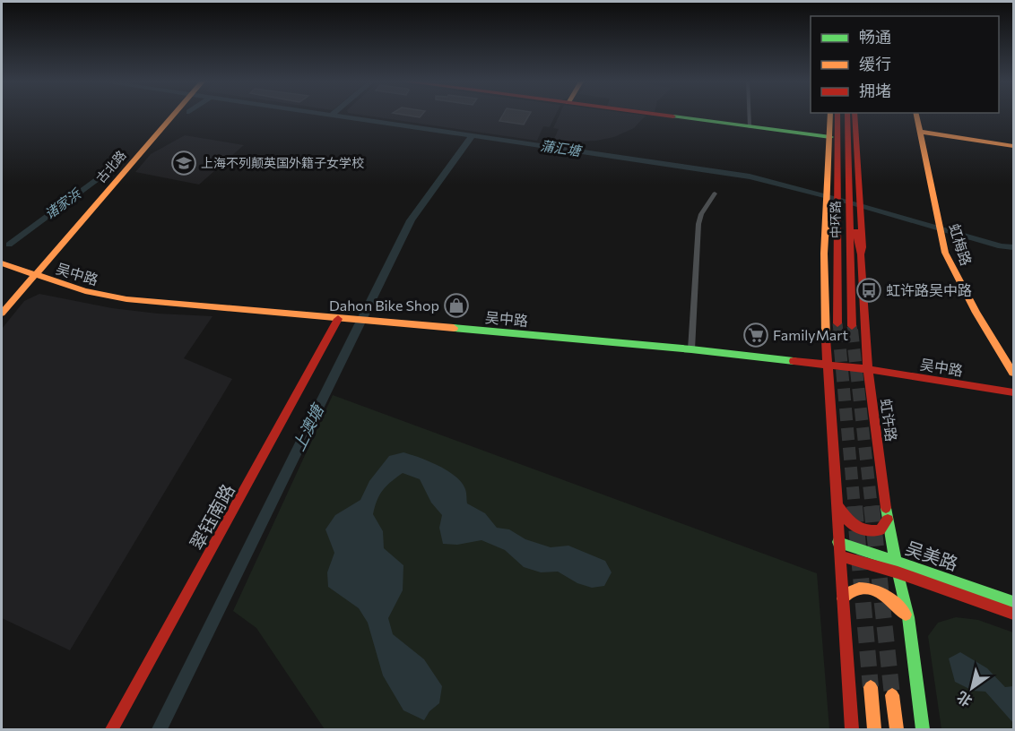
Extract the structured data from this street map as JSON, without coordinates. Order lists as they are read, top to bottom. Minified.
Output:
{"streets":{"main road":["古北路","中环路","虹梅路","吴中路","虹许路","翠钰南路","吴美路"]},"crossings":[["古北路","吴中路"],["中环路","虹许路"],["吴中路","虹许路"],["吴中路","翠钰南路"],["虹许路","吴美路"]],"water":["蒲汇塘","诸家浜","上澳塘"],"places":{"school or university":["上海不列颠英国外籍子女学校"],"bus stop":["虹许路吴中路"],"shop":["Dahon Bike Shop"],"supermarket":["FamilyMart"]},"legend":["畅通","缓行","拥堵"],"north":"bottom left"}
